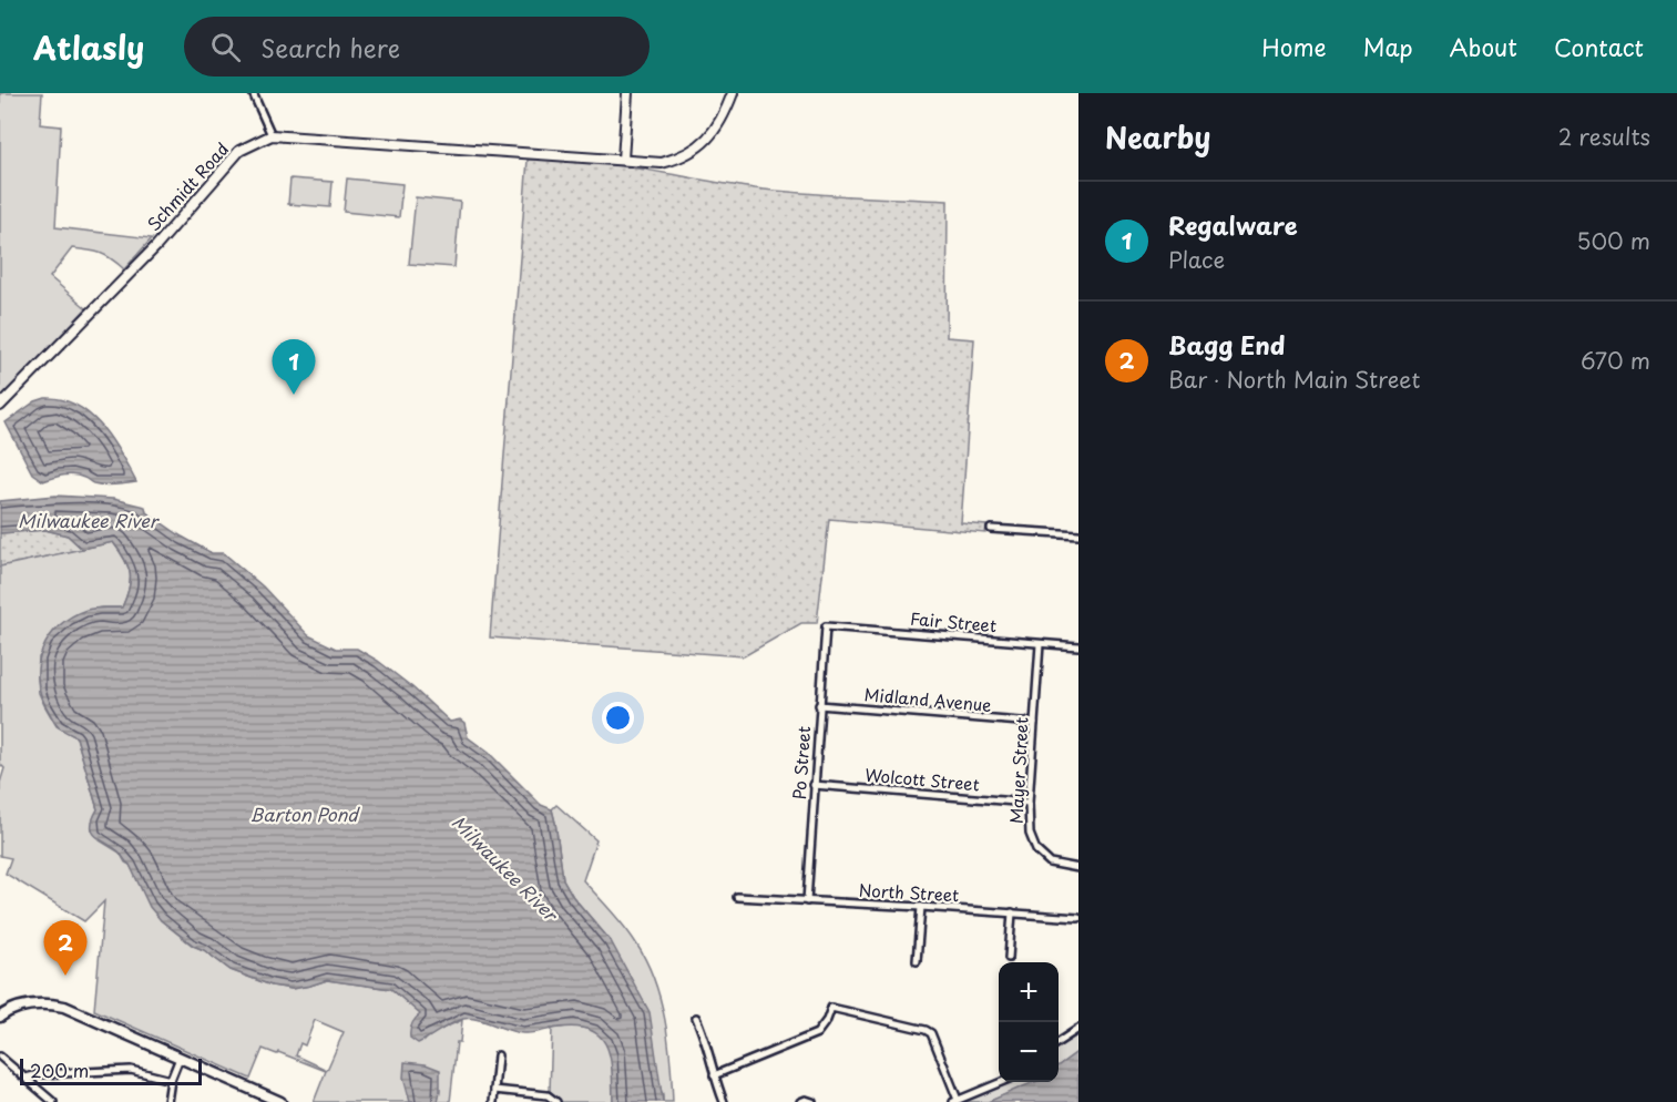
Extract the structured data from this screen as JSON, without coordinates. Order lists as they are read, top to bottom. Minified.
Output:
{"streets":{"street":["Schmidt Road","Fair Street","Midland Avenue","Po Street","Mayer Street","Wolcott Street","North Street"]},"crossings":[["Fair Street","Po Street"],["Fair Street","Mayer Street"],["Midland Avenue","Po Street"],["Midland Avenue","Mayer Street"],["Po Street","Wolcott Street"],["Po Street","North Street"],["Mayer Street","Wolcott Street"]],"water":["Milwaukee River","Barton Pond"],"scale_bar":"200 m","page":{"header":"Atlasly","search":"Search here","nav":["Home","Map","About","Contact"],"heading":["Nearby","2 results"],"list":[{"mark":"1","name":"Regalware","note":"Place","value":"500 m"},{"mark":"2","name":"Bagg End","note":"Bar · North Main Street","value":"670 m"}],"pins":["1","2"],"map_buttons":["+","−"],"scale":"200 m"}}
